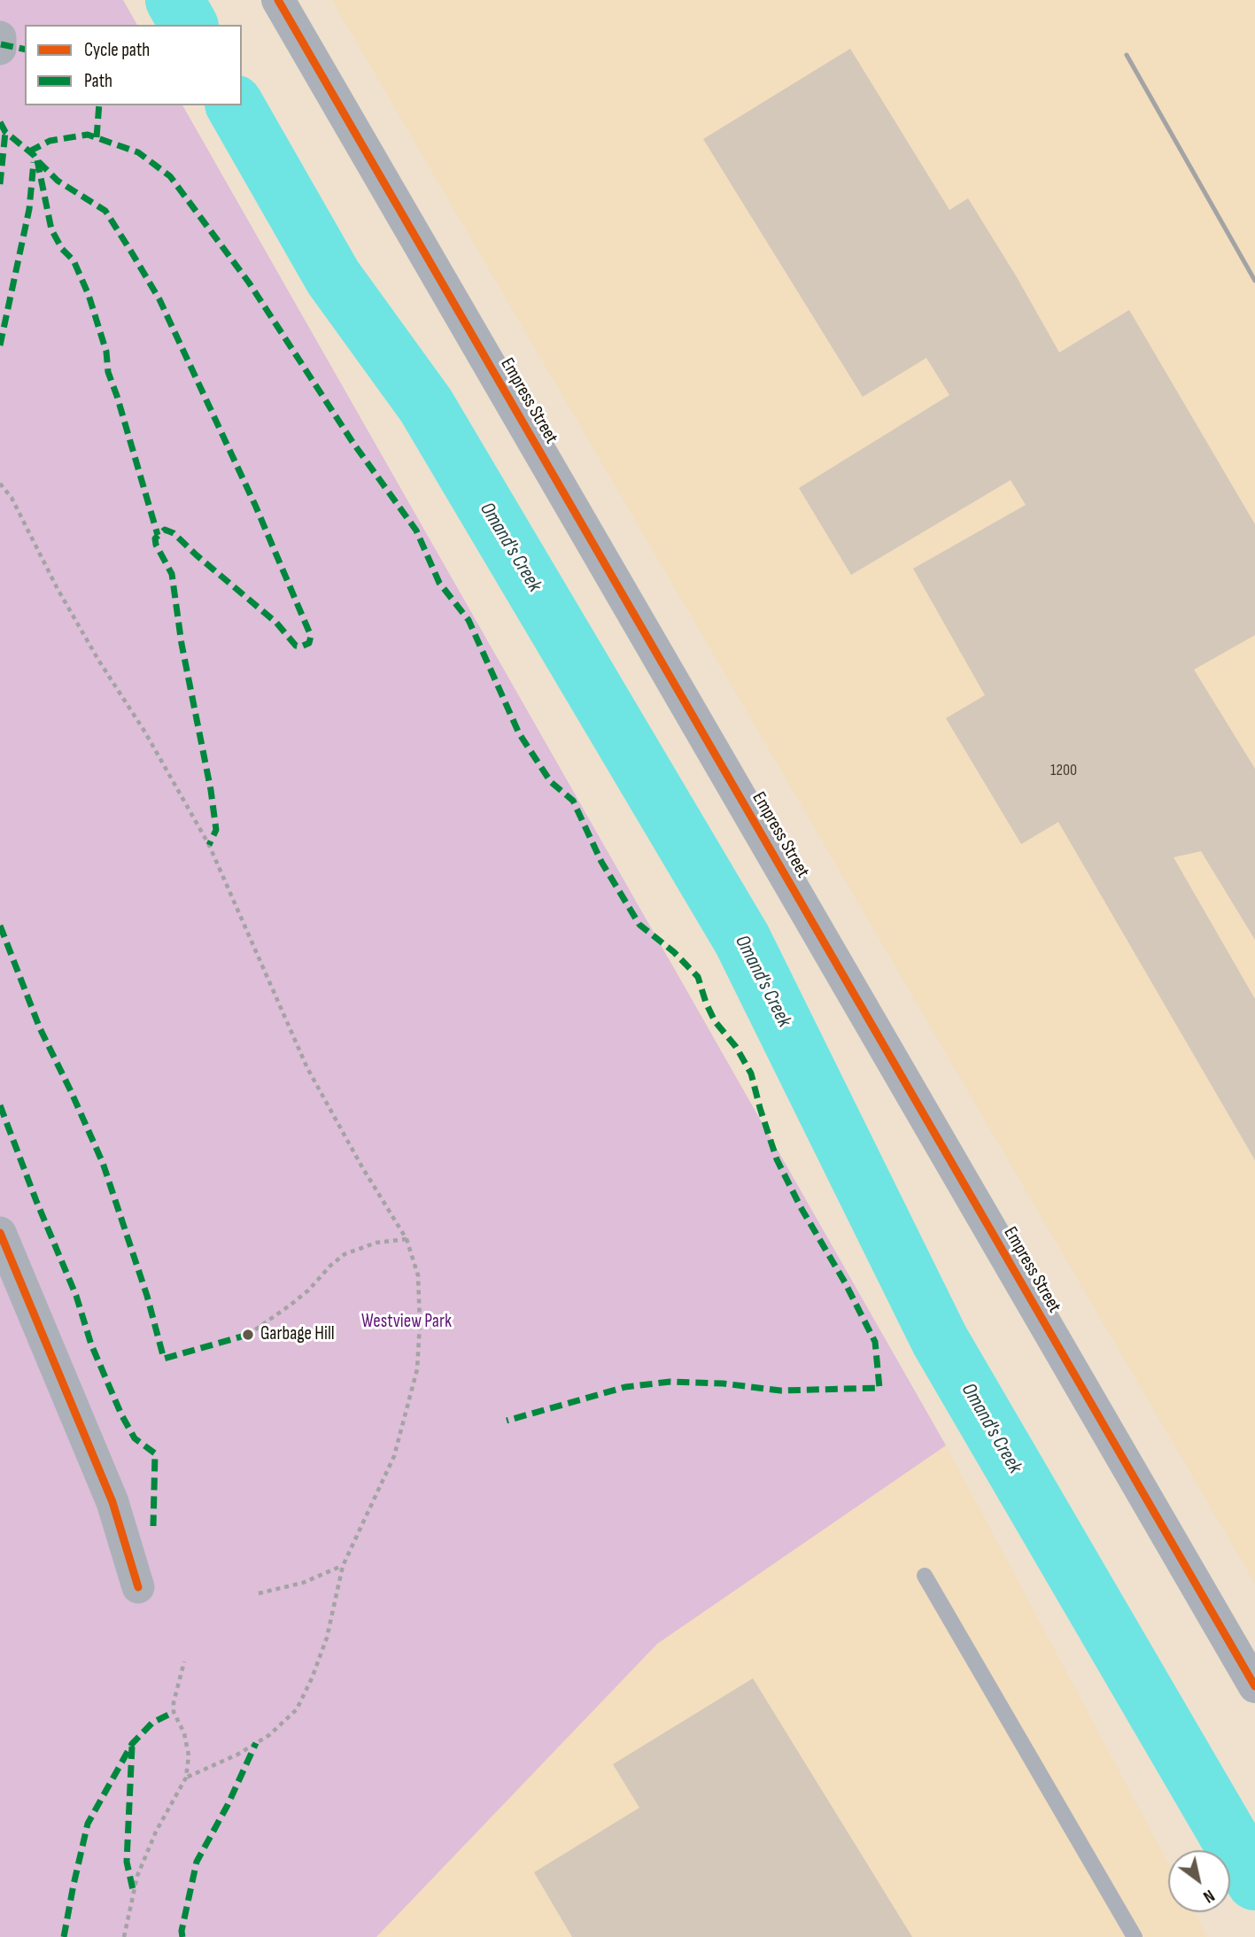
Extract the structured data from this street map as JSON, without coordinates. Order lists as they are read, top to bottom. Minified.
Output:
{"streets":{"street":["Empress Street"]},"water":["Omand's Creek"],"parks":["Westview Park"],"places":["Garbage Hill"],"house_numbers":["1200"],"legend":["Cycle path","Path"],"north":"bottom right"}
